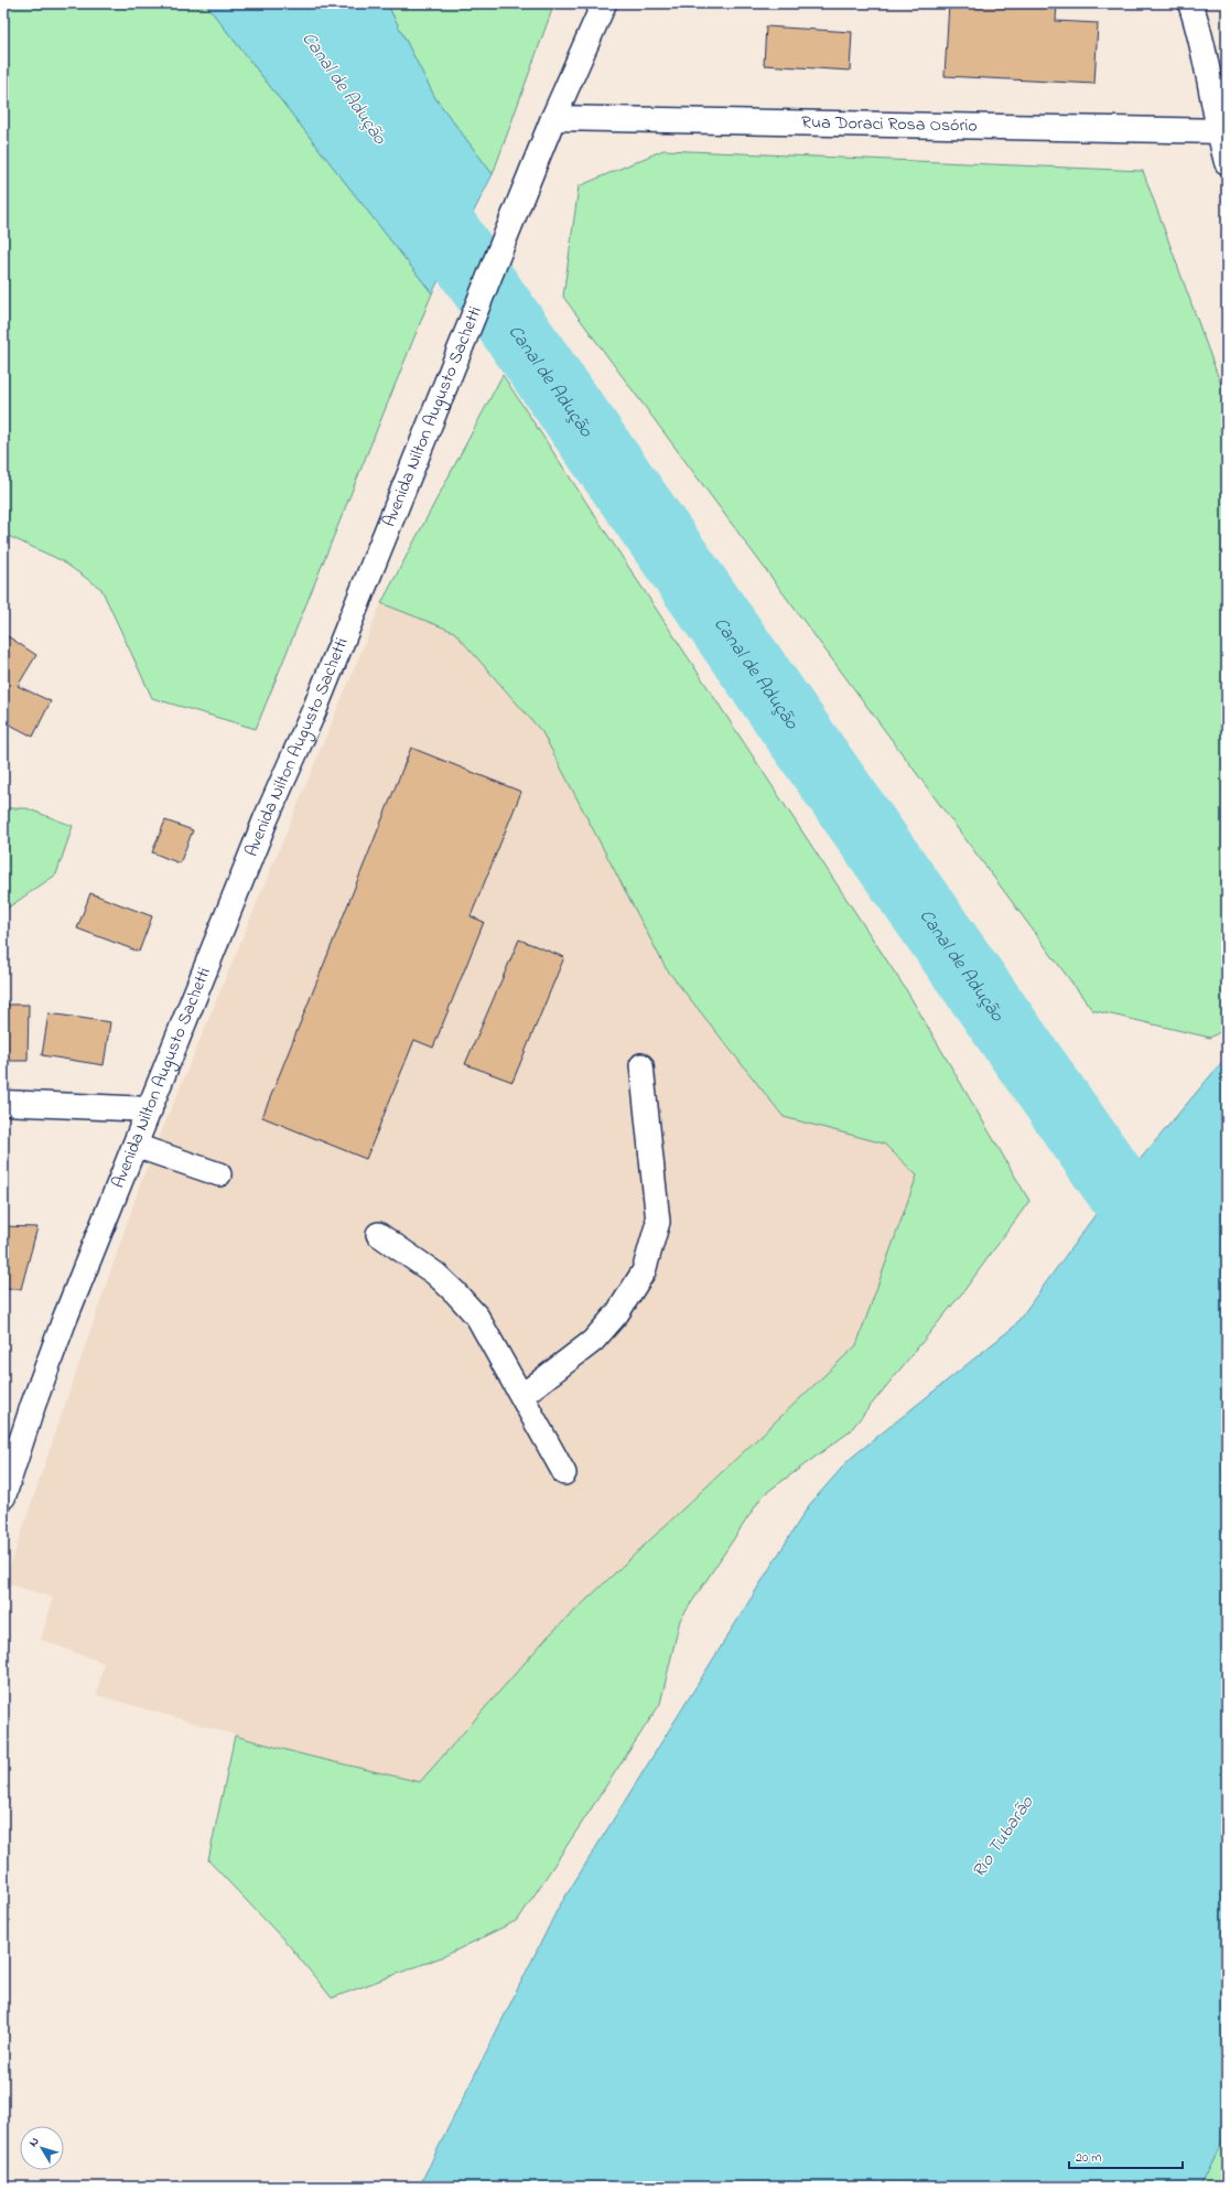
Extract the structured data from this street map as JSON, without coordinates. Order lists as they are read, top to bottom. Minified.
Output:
{"streets":{"main road":["Rua Doraci Rosa Osório","Avenida Nilton Augusto Sachetti"]},"crossings":[["Rua Doraci Rosa Osório","Avenida Nilton Augusto Sachetti"]],"water":["Canal de Adução","Rio Tubarão"],"scale_bar":"20 m","north":"top left"}
